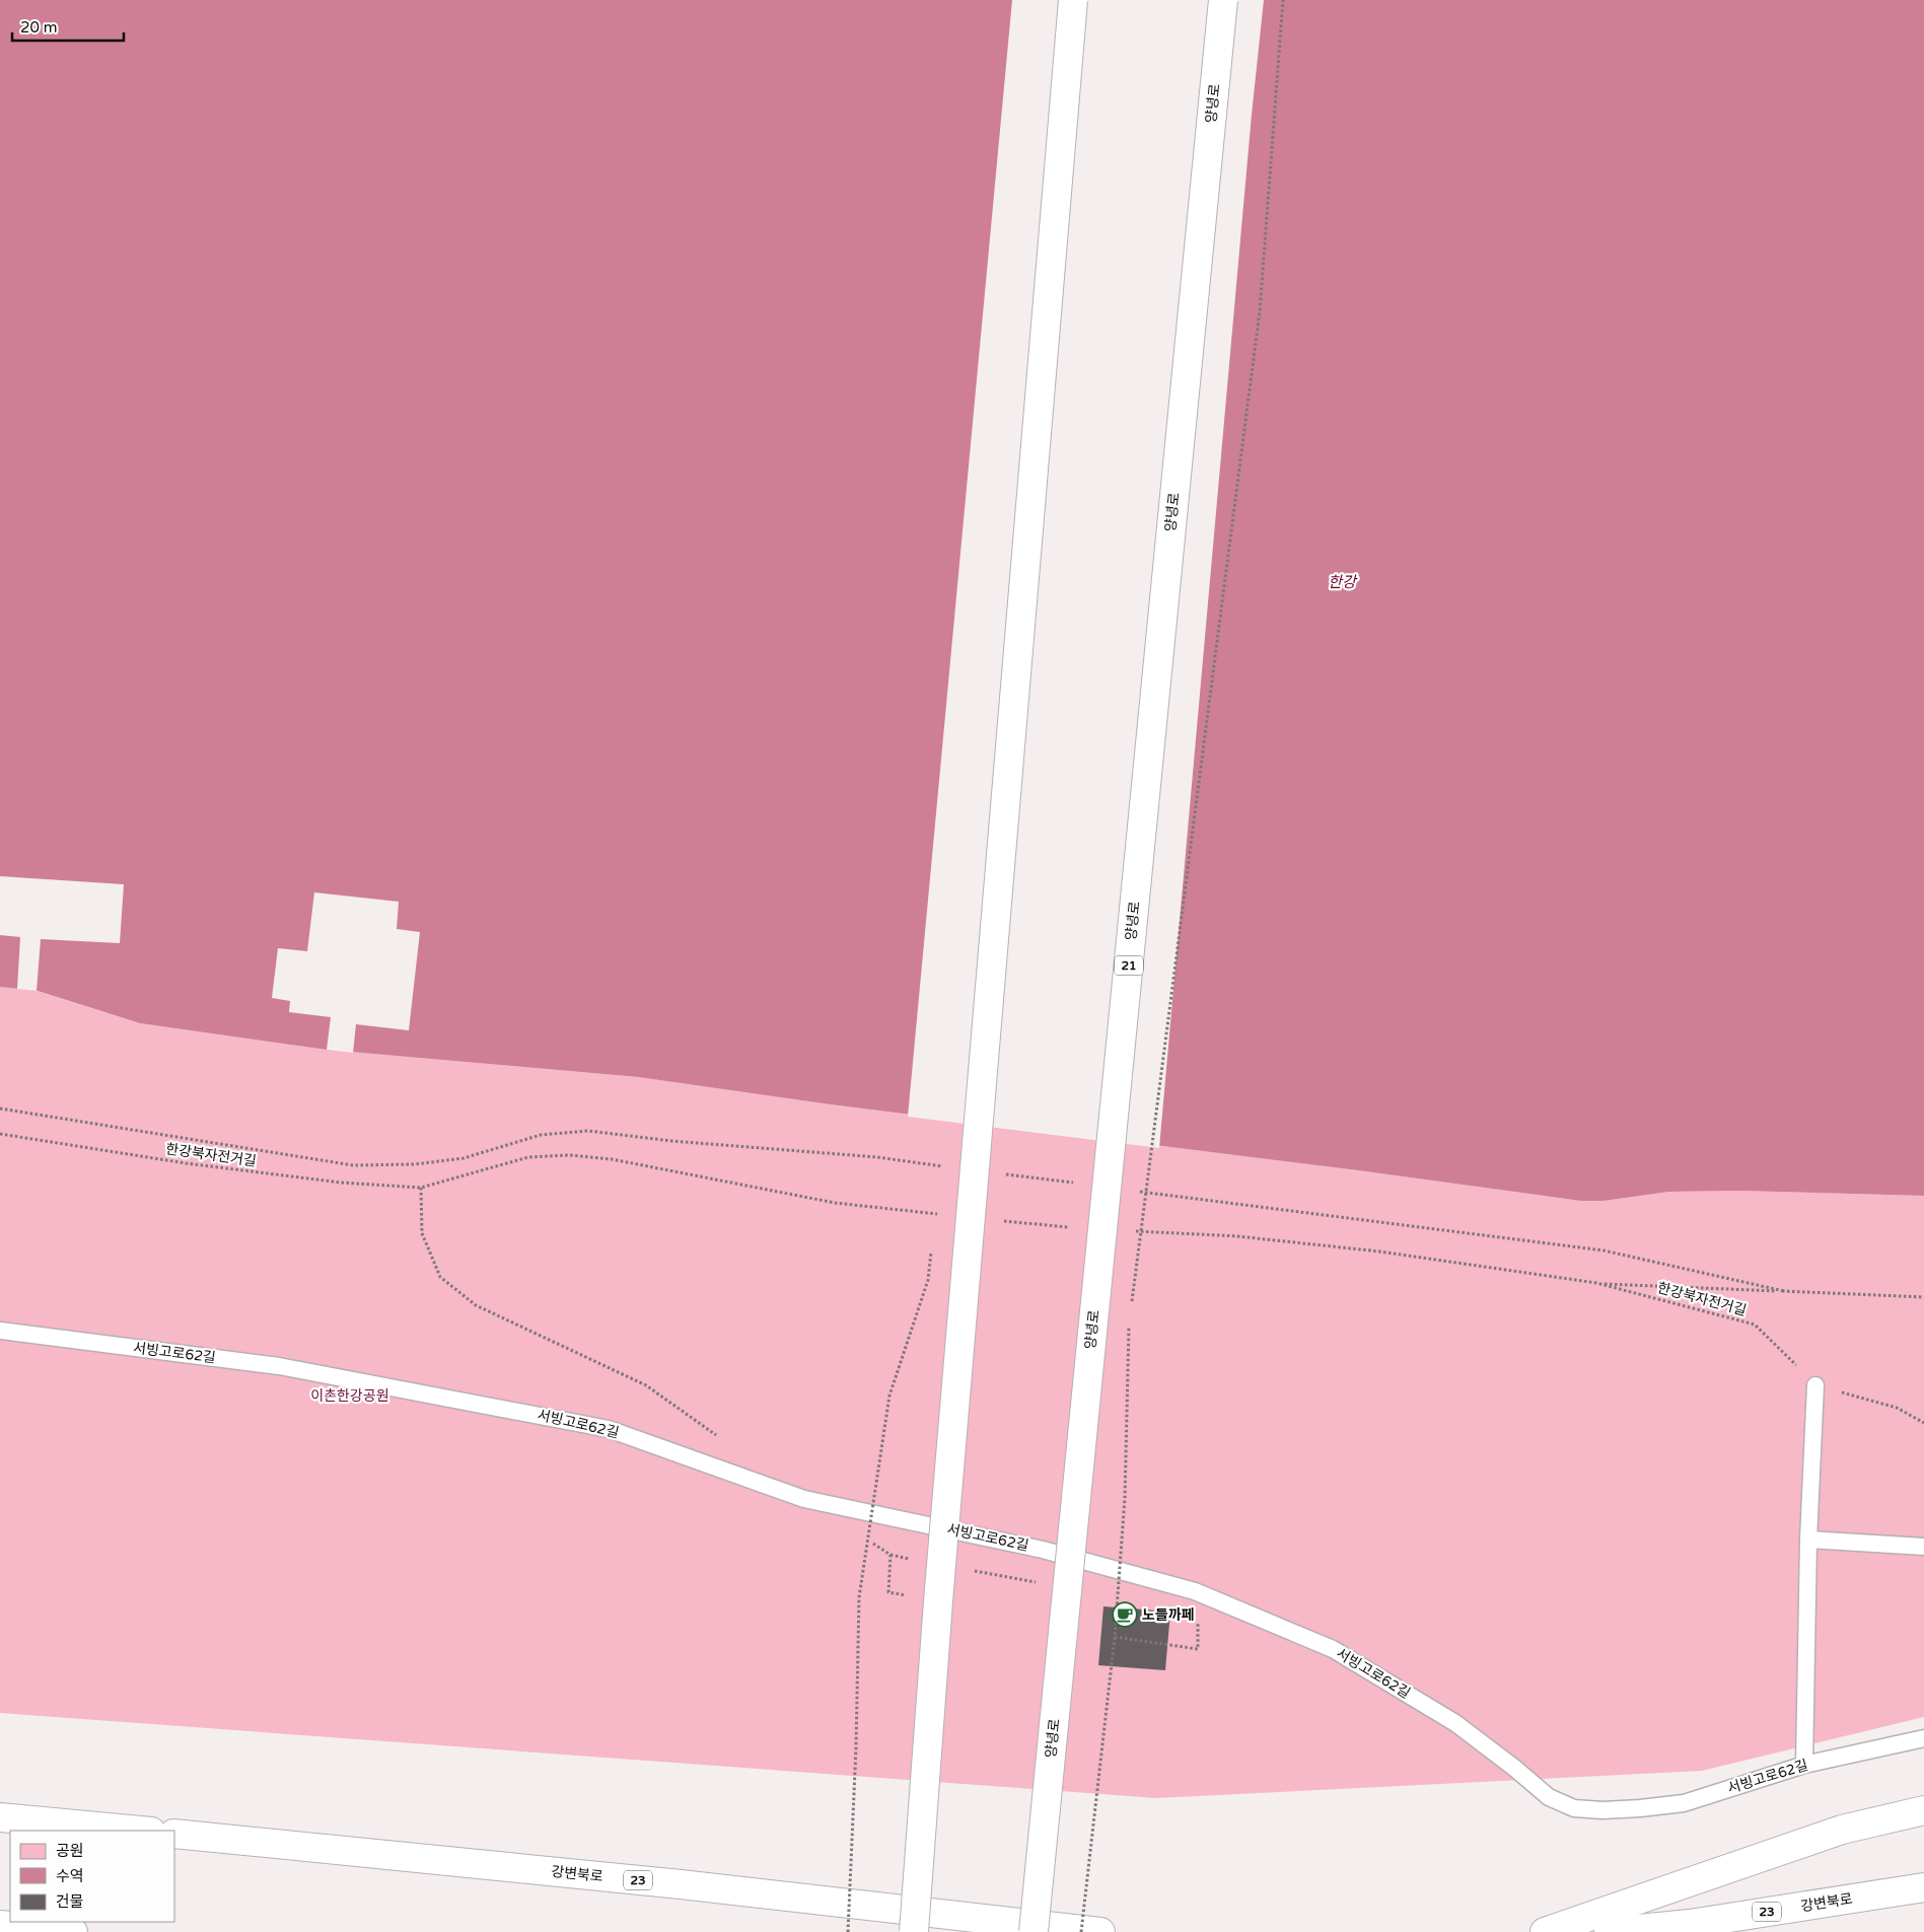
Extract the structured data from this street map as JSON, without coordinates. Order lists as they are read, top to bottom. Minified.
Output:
{"streets":{"main road":["양녕로","21","강변북로","23"],"lane":["서빙고로62길"],"path":["한강북자전거길"]},"water":["한강"],"parks":["이촌한강공원"],"places":{"cafe":["노들까페"]},"legend":["공원","수역","건물"],"scale_bar":"20 m"}
